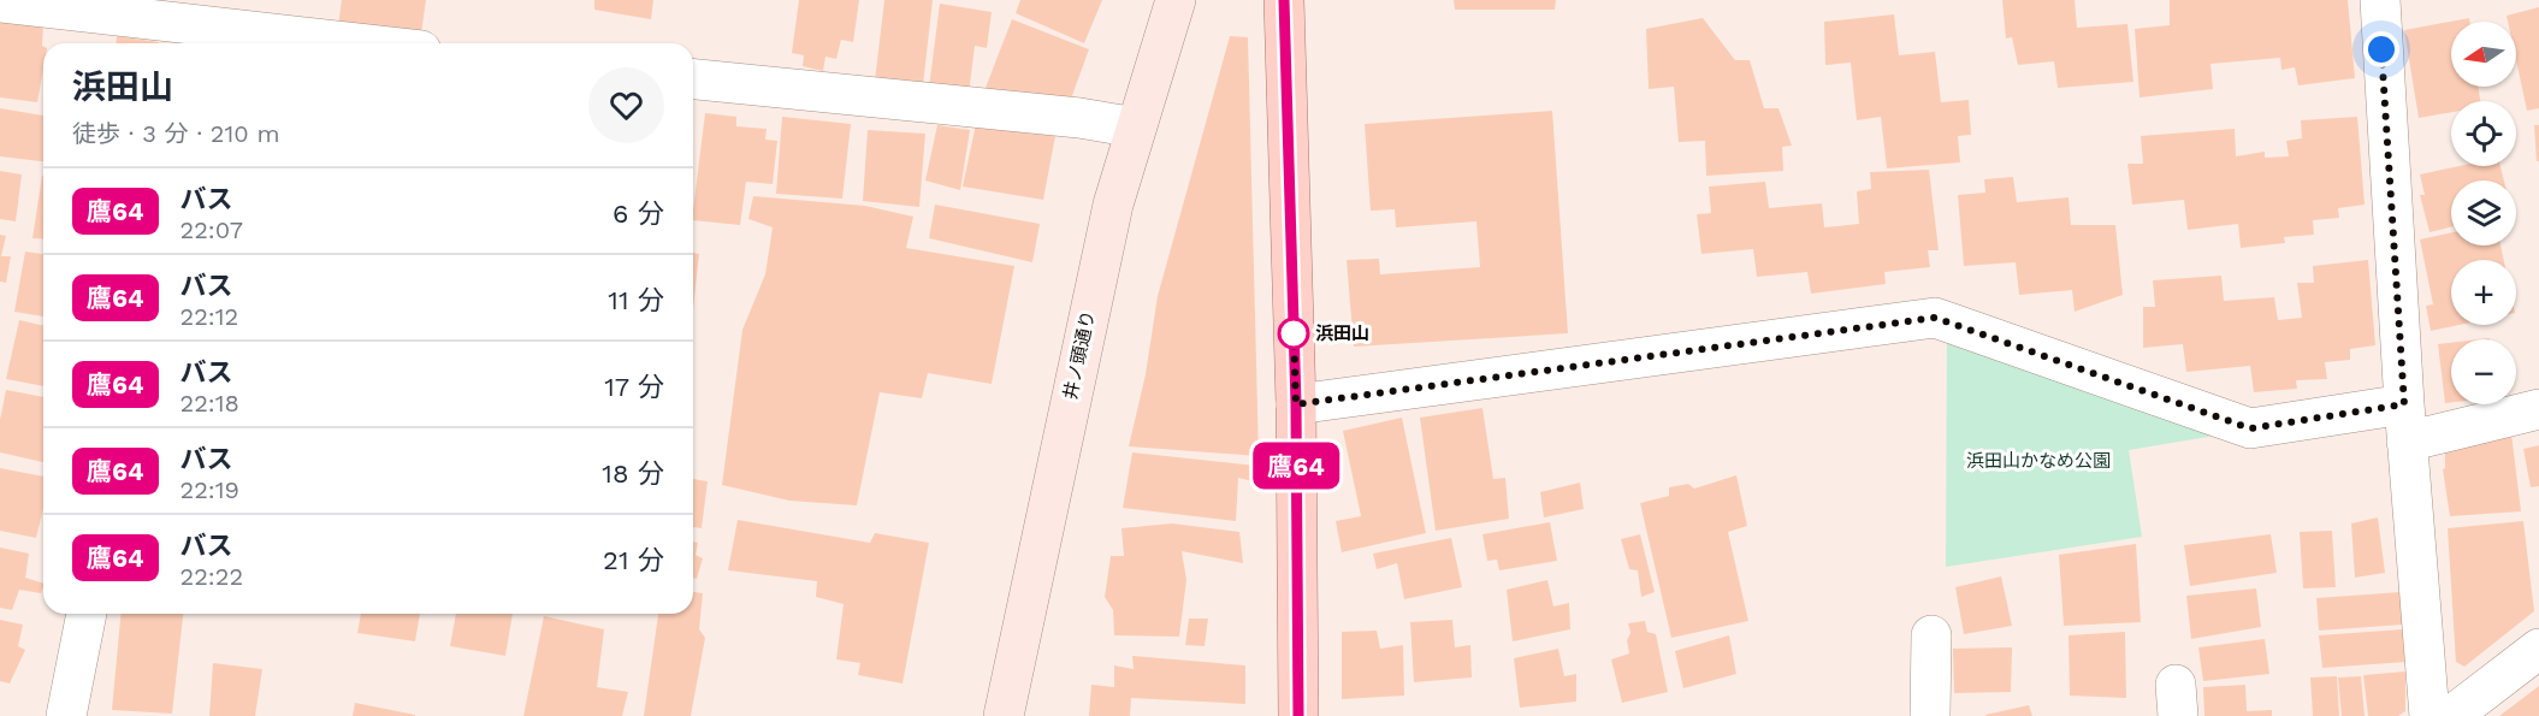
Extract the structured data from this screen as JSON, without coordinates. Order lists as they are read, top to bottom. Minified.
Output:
{"streets":{"main road":["井ノ頭通り"]},"parks":["浜田山かなめ公園"],"places":["浜田山"],"lines":["bus line 鷹64"],"north":"left","page":{"on_map":"鷹64","map_buttons":["+","−"],"heading":["浜田山","徒歩 · 3 分 · 210 m"],"list":[{"mark":"鷹64","name":"バス","note":"22:07","value":"6 分"},{"mark":"鷹64","name":"バス","note":"22:12","value":"11 分"},{"mark":"鷹64","name":"バス","note":"22:18","value":"17 分"},{"mark":"鷹64","name":"バス","note":"22:19","value":"18 分"},{"mark":"鷹64","name":"バス","note":"22:22","value":"21 分"}]}}
